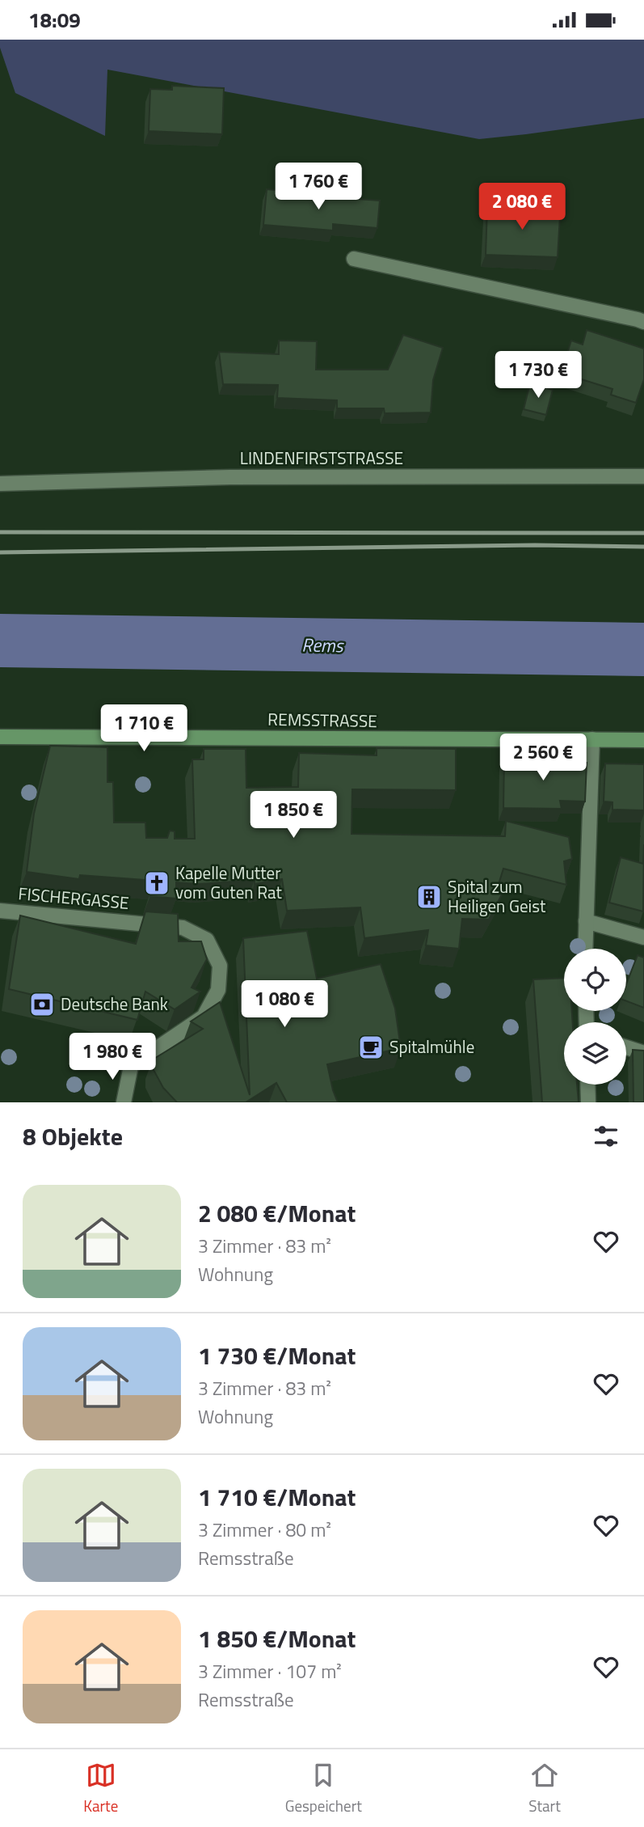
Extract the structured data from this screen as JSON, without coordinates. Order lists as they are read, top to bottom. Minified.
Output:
{"streets":{"main road":["REMSSTRASSE"],"street":["LINDENFIRSTSTRASSE","FISCHERGASSE"]},"water":["Rems"],"places":{"church":["Kapelle Mutter vom Guten Rat"],"building":["Spital zum Heiligen Geist"],"bank":["Deutsche Bank"],"cafe":["Spitalmühle"]},"page":{"status":"18:09","price":["1 760 €","2 080 €","1 730 €","1 710 €","2 560 €","1 850 €","1 080 €","1 980 €"],"heading":"8 Objekte","list":[{"name":"2 080 €/Monat","note":"3 Zimmer · 83 m² · Wohnung"},{"name":"1 730 €/Monat","note":"3 Zimmer · 83 m² · Wohnung"},{"name":"1 710 €/Monat","note":"3 Zimmer · 80 m² · Remsstraße"},{"name":"1 850 €/Monat","note":"3 Zimmer · 107 m² · Remsstraße"}],"tabs":["Karte","Gespeichert","Start"]}}
